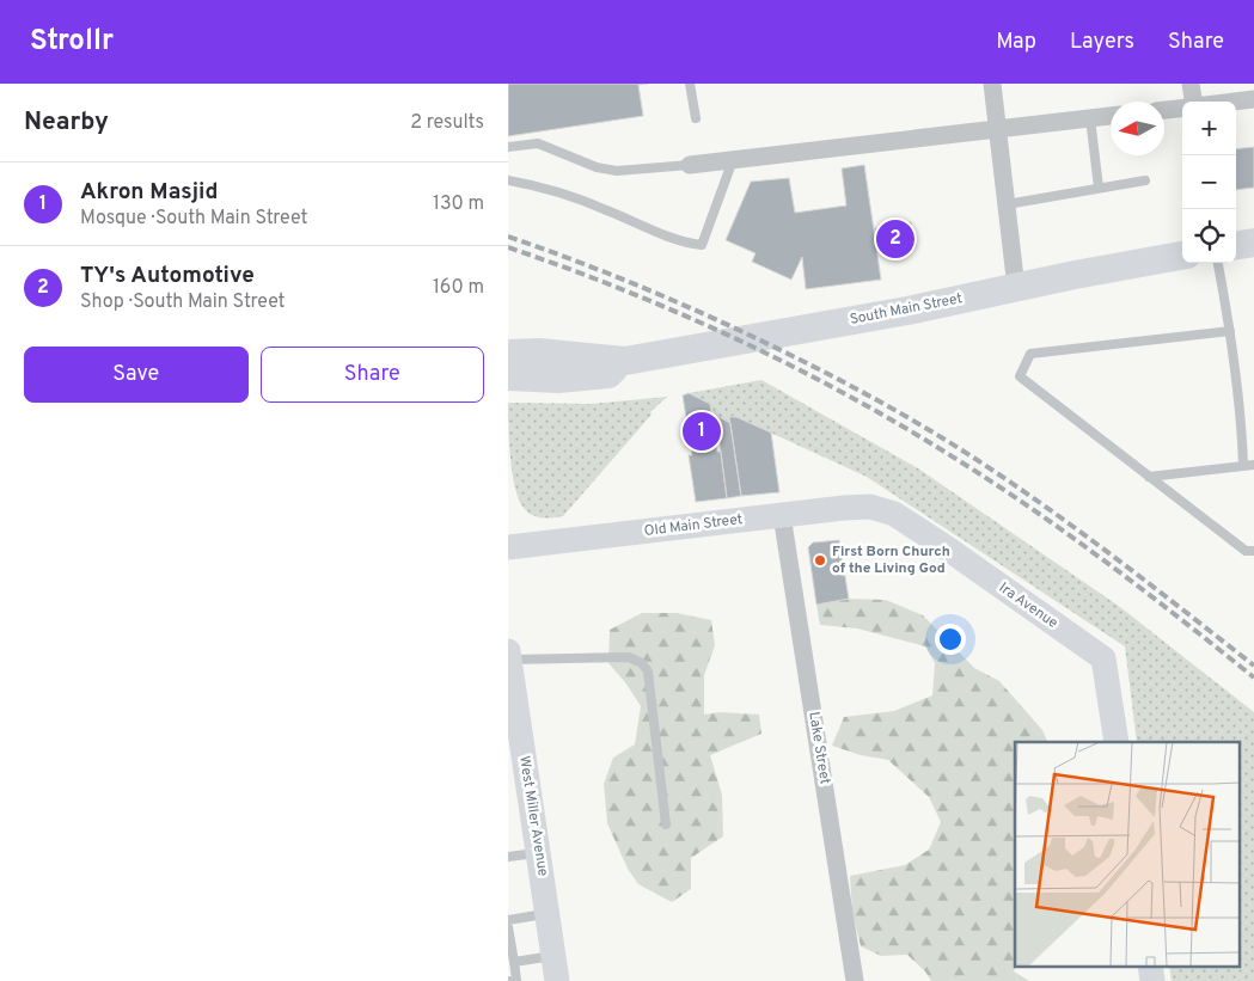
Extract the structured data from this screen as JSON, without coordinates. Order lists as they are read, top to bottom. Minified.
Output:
{"streets":{"main road":["South Main Street","Old Main Street","Ira Avenue","West Miller Avenue"],"street":["Lake Street"]},"crossings":[["Old Main Street","Ira Avenue"],["Old Main Street","Lake Street"]],"places":["First Born Church of the Living God"],"north":"left","page":{"header":"Strollr","nav":["Map","Layers","Share"],"heading":["Nearby","2 results"],"map_buttons":["+","−"],"list":[{"mark":"1","name":"Akron Masjid","note":"Mosque · South Main Street","value":"130 m"},{"mark":"2","name":"TY's Automotive","note":"Shop · South Main Street","value":"160 m"}],"pins":["2","1"],"buttons":["Save","Share"]}}
